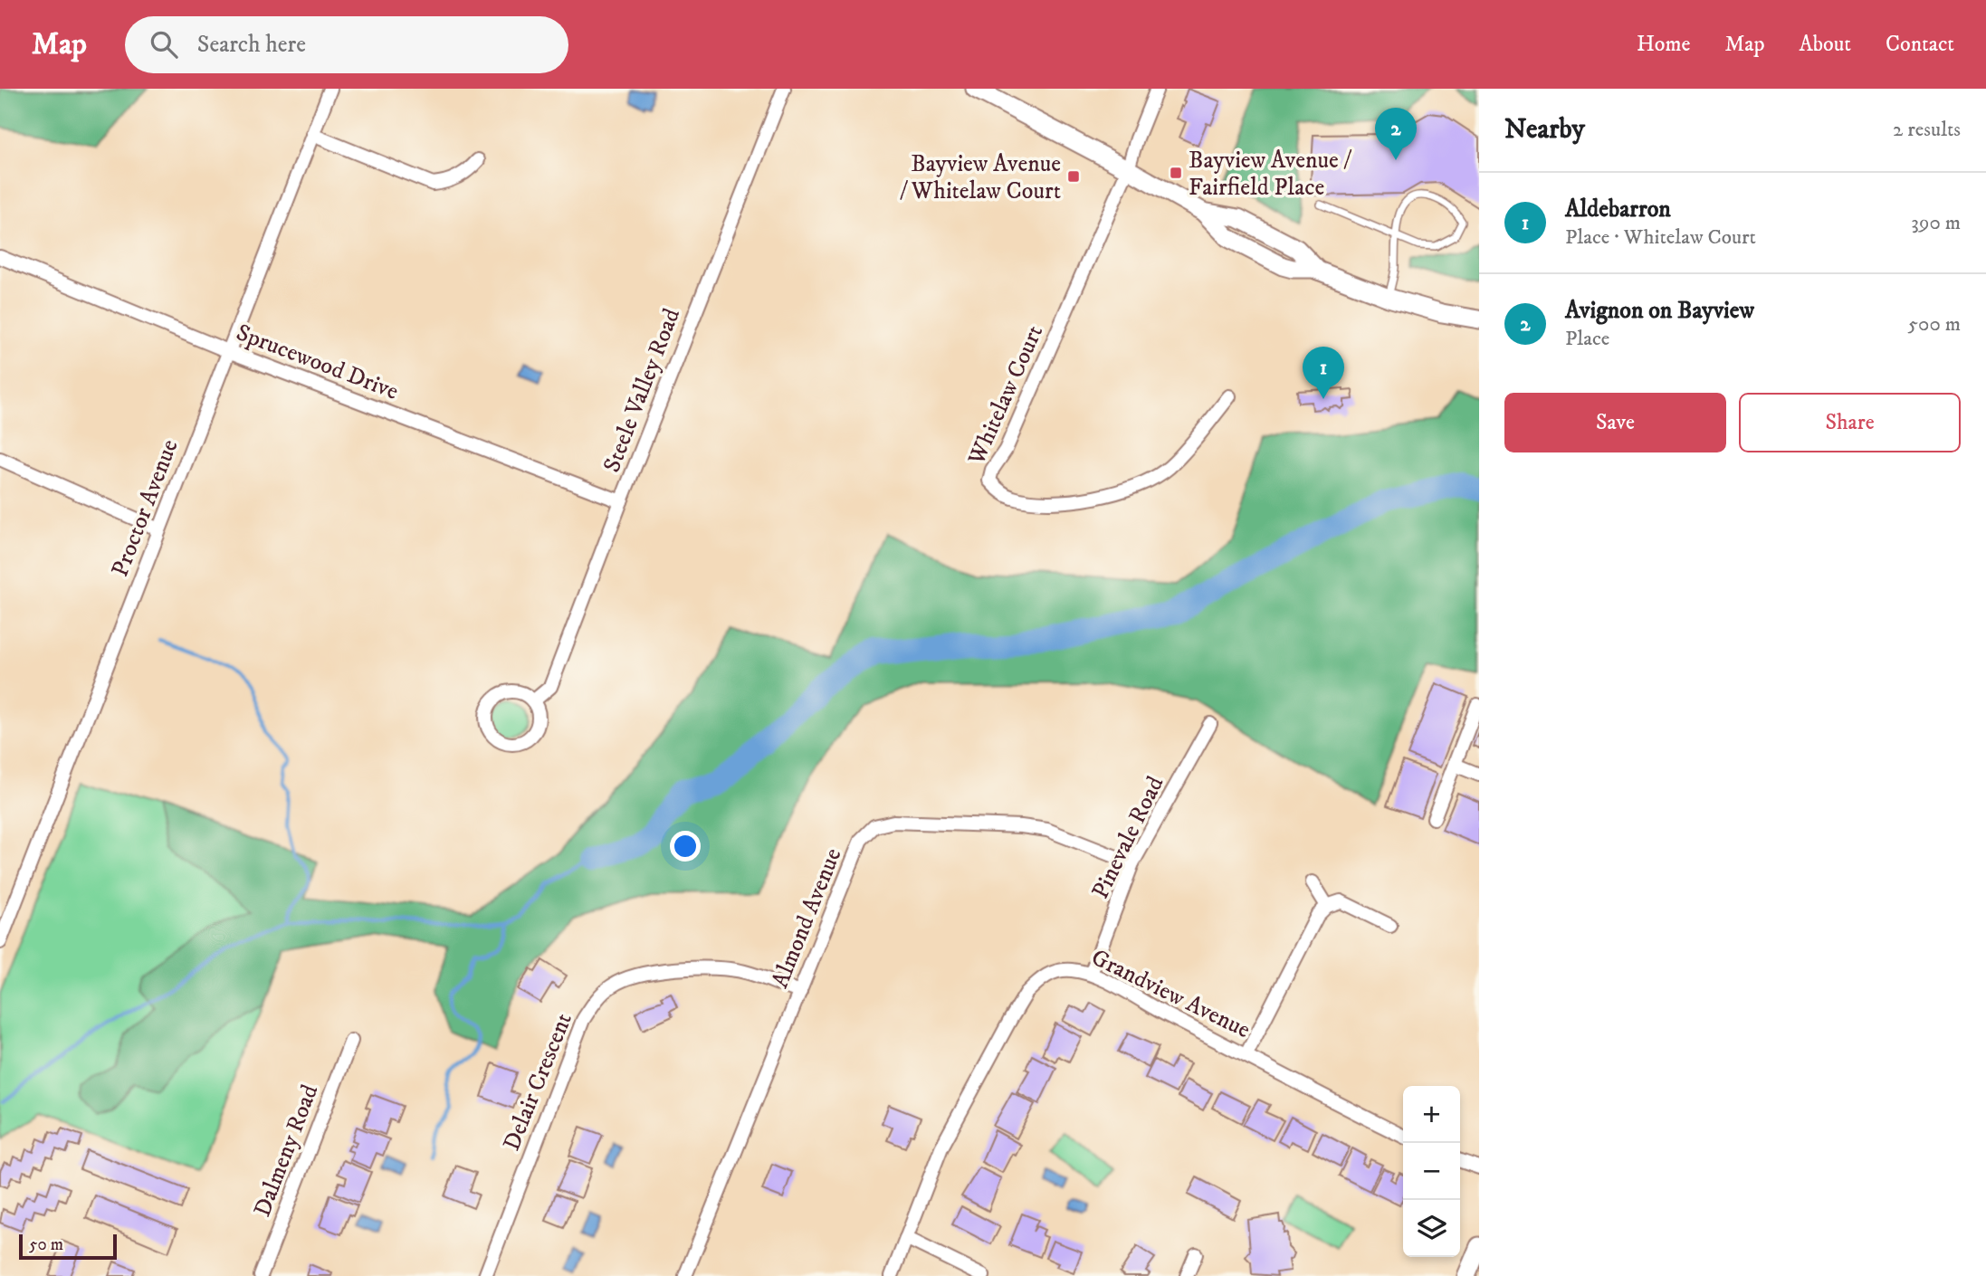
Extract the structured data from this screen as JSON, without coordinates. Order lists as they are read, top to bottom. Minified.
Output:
{"streets":{"street":["Sprucewood Drive","Steele Valley Road","Whitelaw Court","Proctor Avenue","Pinevale Road","Almond Avenue","Grandview Avenue","Delair Crescent","Dalmeny Road"]},"crossings":[["Sprucewood Drive","Steele Valley Road"],["Sprucewood Drive","Proctor Avenue"],["Pinevale Road","Almond Avenue"],["Pinevale Road","Grandview Avenue"],["Almond Avenue","Delair Crescent"]],"places":{"transit":["Bayview Avenue / Fairfield Place","Bayview Avenue / Whitelaw Court"]},"scale_bar":"50 m","page":{"header":"Map","search":"Search here","nav":["Home","Map","About","Contact"],"heading":["Nearby","2 results"],"pins":["2","1"],"list":[{"mark":"1","name":"Aldebarron","note":"Place · Whitelaw Court","value":"390 m"},{"mark":"2","name":"Avignon on Bayview","note":"Place","value":"500 m"}],"buttons":["Save","Share"],"map_buttons":["+","−"],"scale":"50 m"}}
